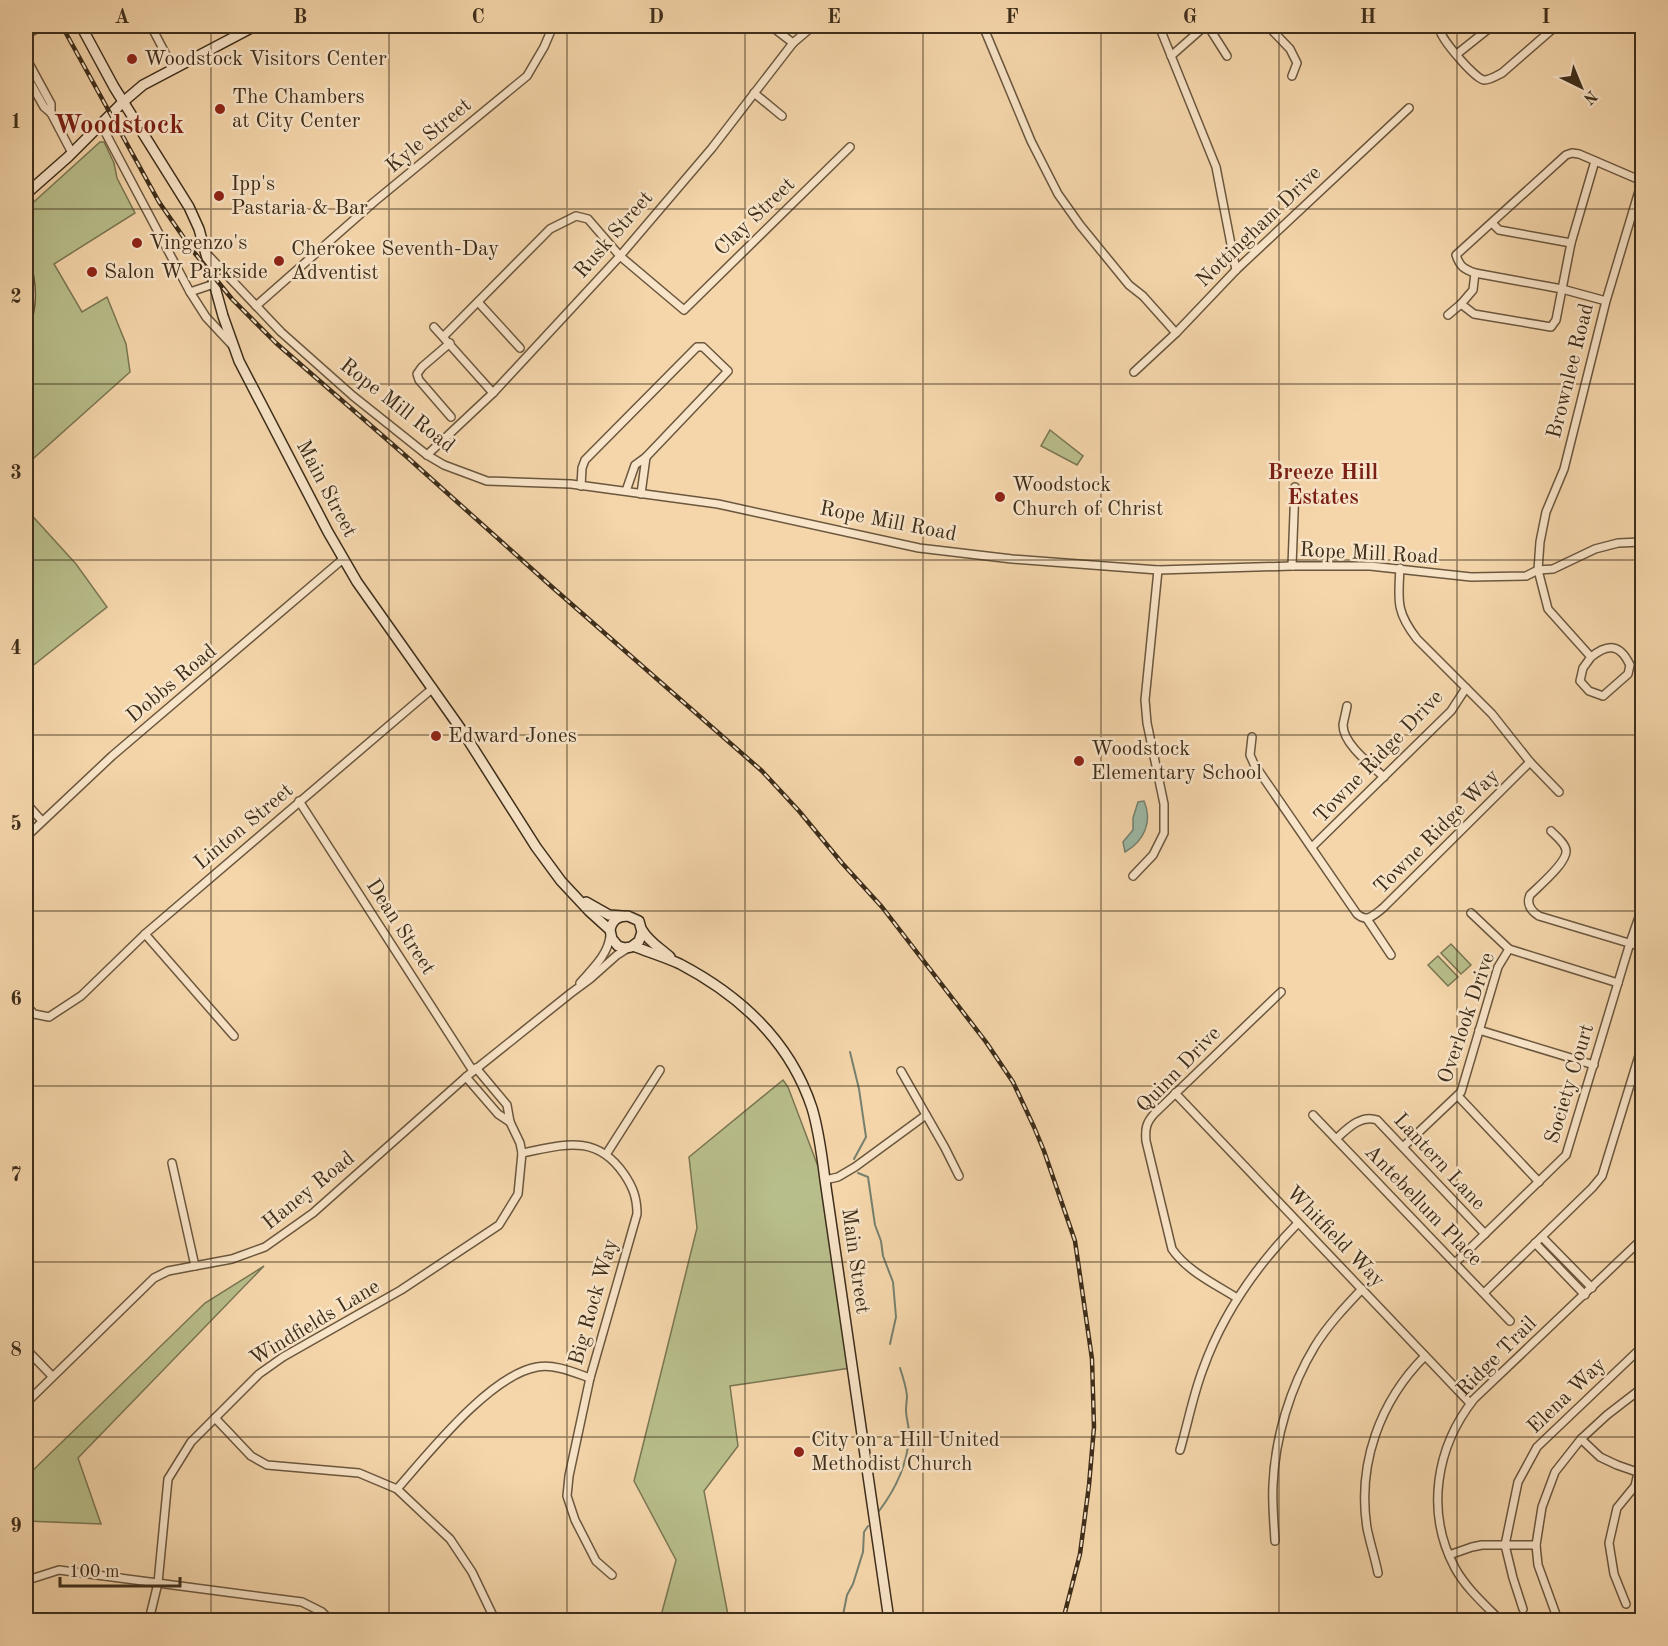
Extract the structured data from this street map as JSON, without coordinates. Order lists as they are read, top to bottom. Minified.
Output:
{"streets":{"main road":["Main Street"],"street":["Kyle Street","Clay Street","Nottingham Drive","Rusk Street","Brownlee Road","Rope Mill Road","Dobbs Road","Towne Ridge Drive","Linton Street","Towne Ridge Way","Dean Street","Overlook Drive","Quinn Drive","Society Court","Lantern Lane","Haney Road","Antebellum Place","Whitfield Way","Big Rock Way","Windfields Lane","Ridge Trail","Elena Way"]},"crossings":[["Kyle Street","Rope Mill Road"],["Clay Street","Rusk Street"],["Rusk Street","Rope Mill Road"],["Brownlee Road","Rope Mill Road"],["Rope Mill Road","Main Street"],["Main Street","Dobbs Road"],["Main Street","Linton Street"],["Main Street","Haney Road"],["Towne Ridge Drive","Towne Ridge Way"],["Linton Street","Dean Street"],["Dean Street","Haney Road"],["Overlook Drive","Lantern Lane"],["Quinn Drive","Whitfield Way"],["Society Court","Lantern Lane"],["Society Court","Antebellum Place"],["Lantern Lane","Antebellum Place"],["Whitfield Way","Ridge Trail"]],"districts":["Woodstock","Breeze Hill Estates"],"places":["Woodstock Visitors Center","The Chambers at City Center","Ipp's Pastaria & Bar","Vingenzo's","Cherokee Seventh-Day Adventist","Salon W Parkside","Woodstock Church of Christ","Edward Jones","Woodstock Elementary School","City on a Hill United Methodist Church"],"scale_bar":"100 m","north":"bottom right","grid":{"columns":["A","B","C","D","E","F","G","H","I"],"rows":["1","2","3","4","5","6","7","8","9"]}}
